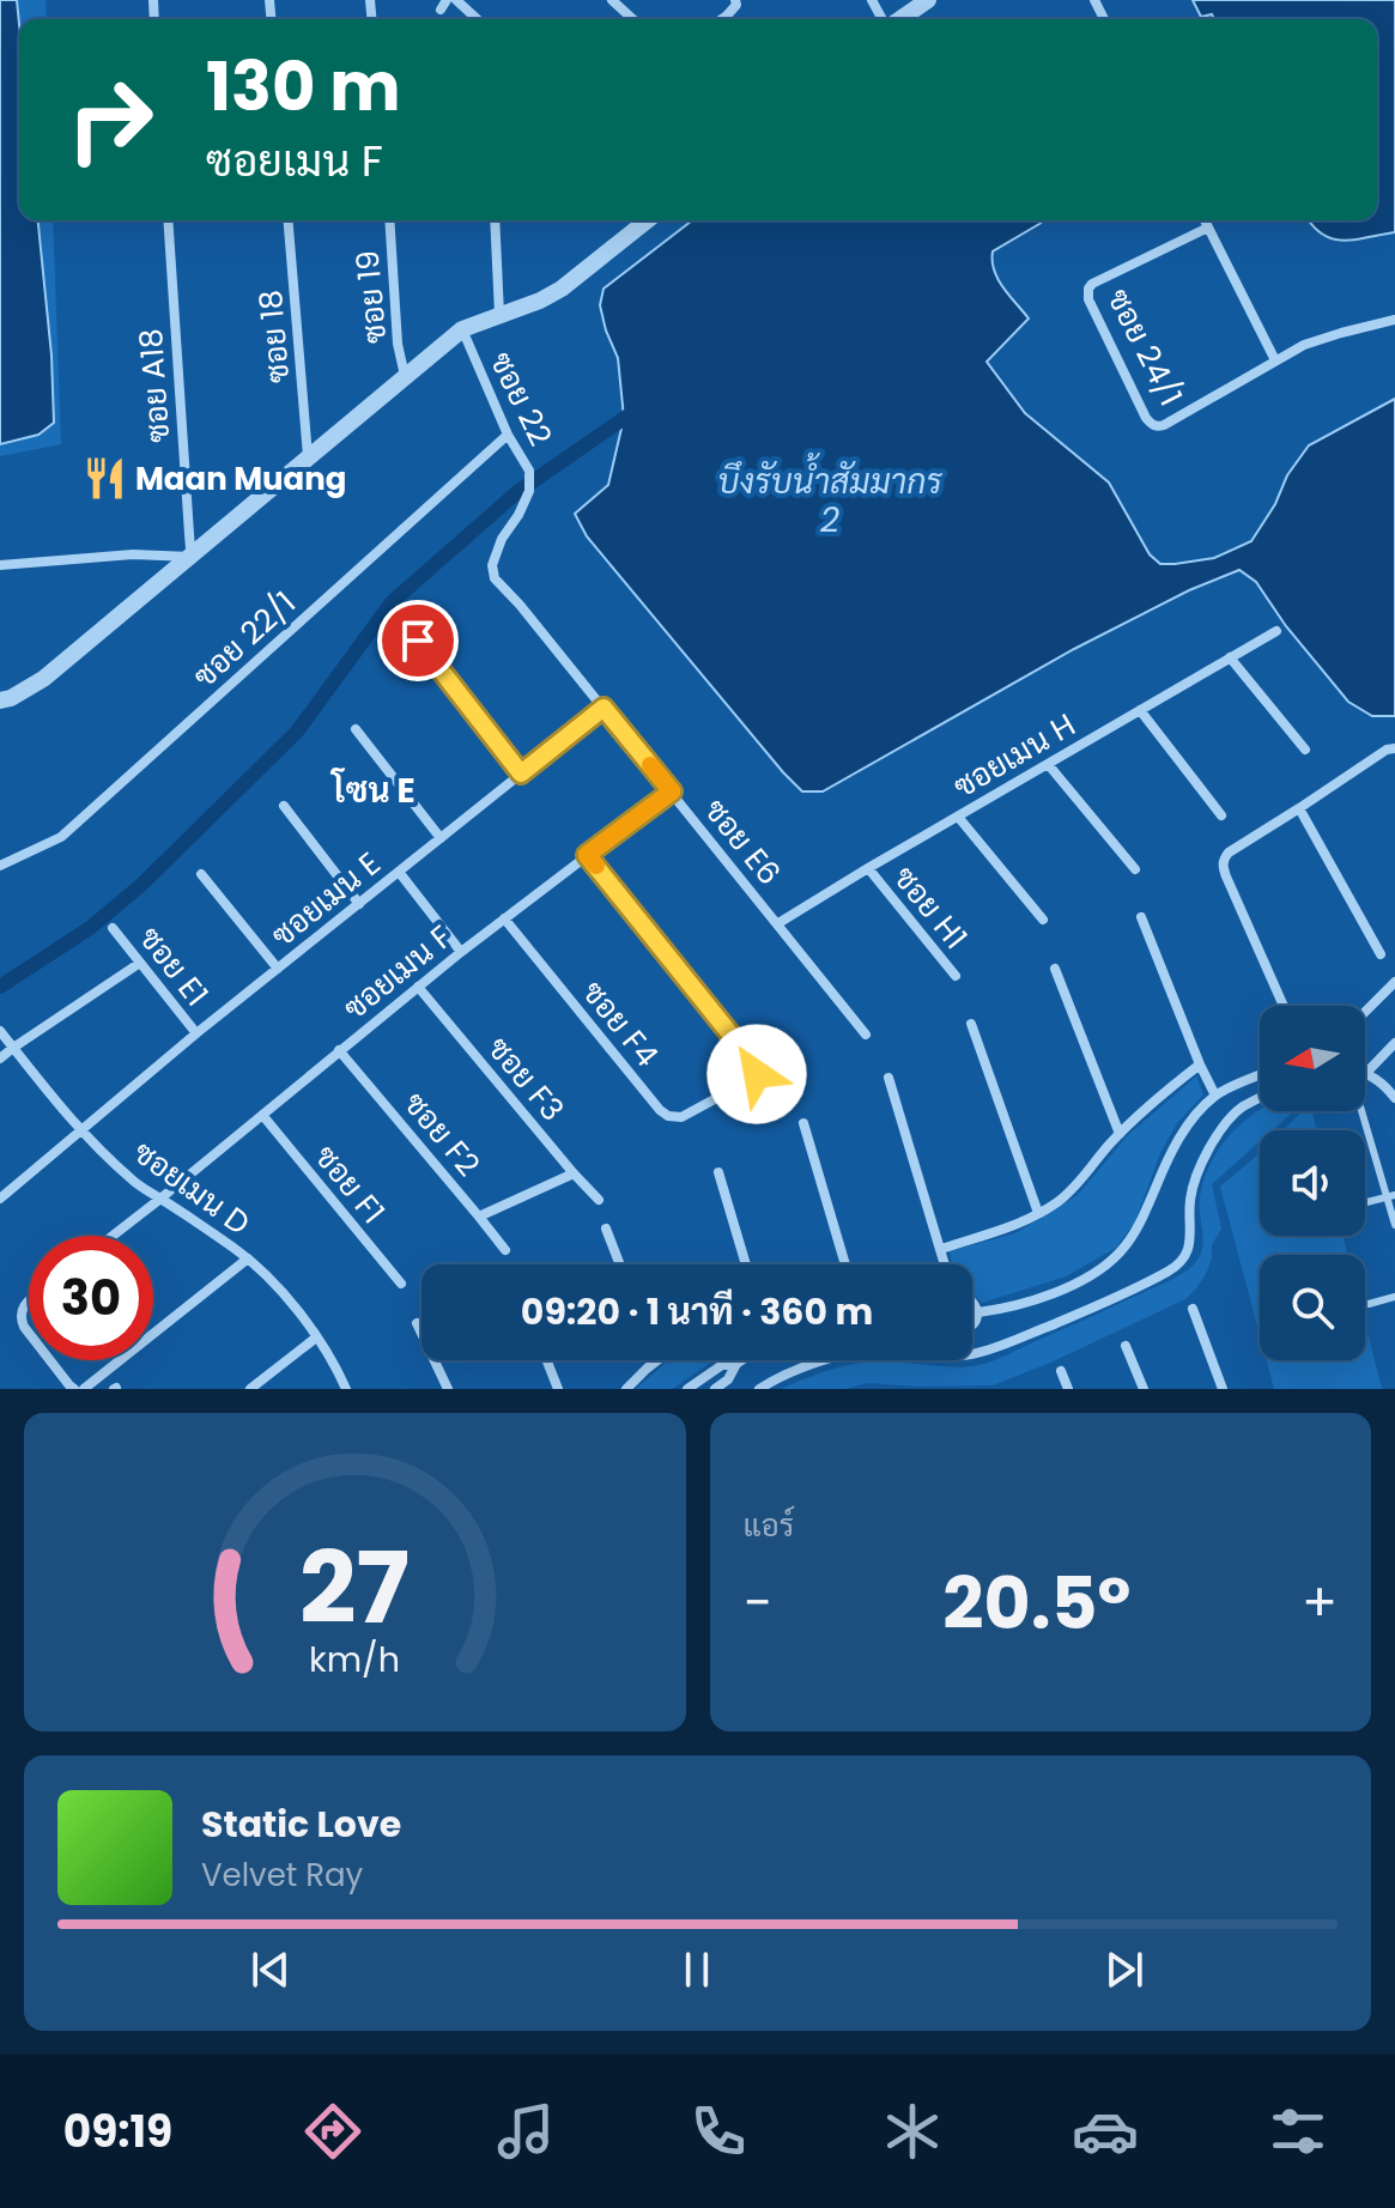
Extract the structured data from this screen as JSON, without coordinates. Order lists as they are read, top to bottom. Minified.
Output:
{"streets":{"street":["ซอย 19","ซอย 18","ซอย 24/1","ซอย A18","ซอย 22","ซอย 22/1","ซอยเมน H","ซอย E6","ซอยเมน E","ซอย H1","ซอย E1","ซอยเมน F","ซอย F4","ซอย F3","ซอย F2","ซอย F1","ซอยเมน D"]},"crossings":[["ซอย 22","ซอย 22/1"],["ซอย 22","ซอย E6"],["ซอยเมน H","ซอย E6"],["ซอยเมน H","ซอย H1"],["ซอย E6","ซอยเมน E"],["ซอย E6","ซอยเมน F"],["ซอยเมน E","ซอย E1"],["ซอยเมน E","ซอยเมน D"],["ซอยเมน F","ซอย F4"],["ซอยเมน F","ซอย F3"],["ซอยเมน F","ซอย F2"],["ซอยเมน F","ซอย F1"],["ซอยเมน F","ซอยเมน D"]],"districts":["โซน E"],"water":["บึงรับน้ำสัมมากร 2"],"places":{"restaurant":["Maan Muang"]},"north":"left","page":{"turn":["130 m","ซอยเมน F"],"limit":"30","trip":"09:20 · 1 นาที · 360 m","tile":"แอร์","heat":["−","20.5°","+"],"song":["Static Love","Velvet Ray"],"tabs":"09:19","gauge":["27","km/h"]}}
